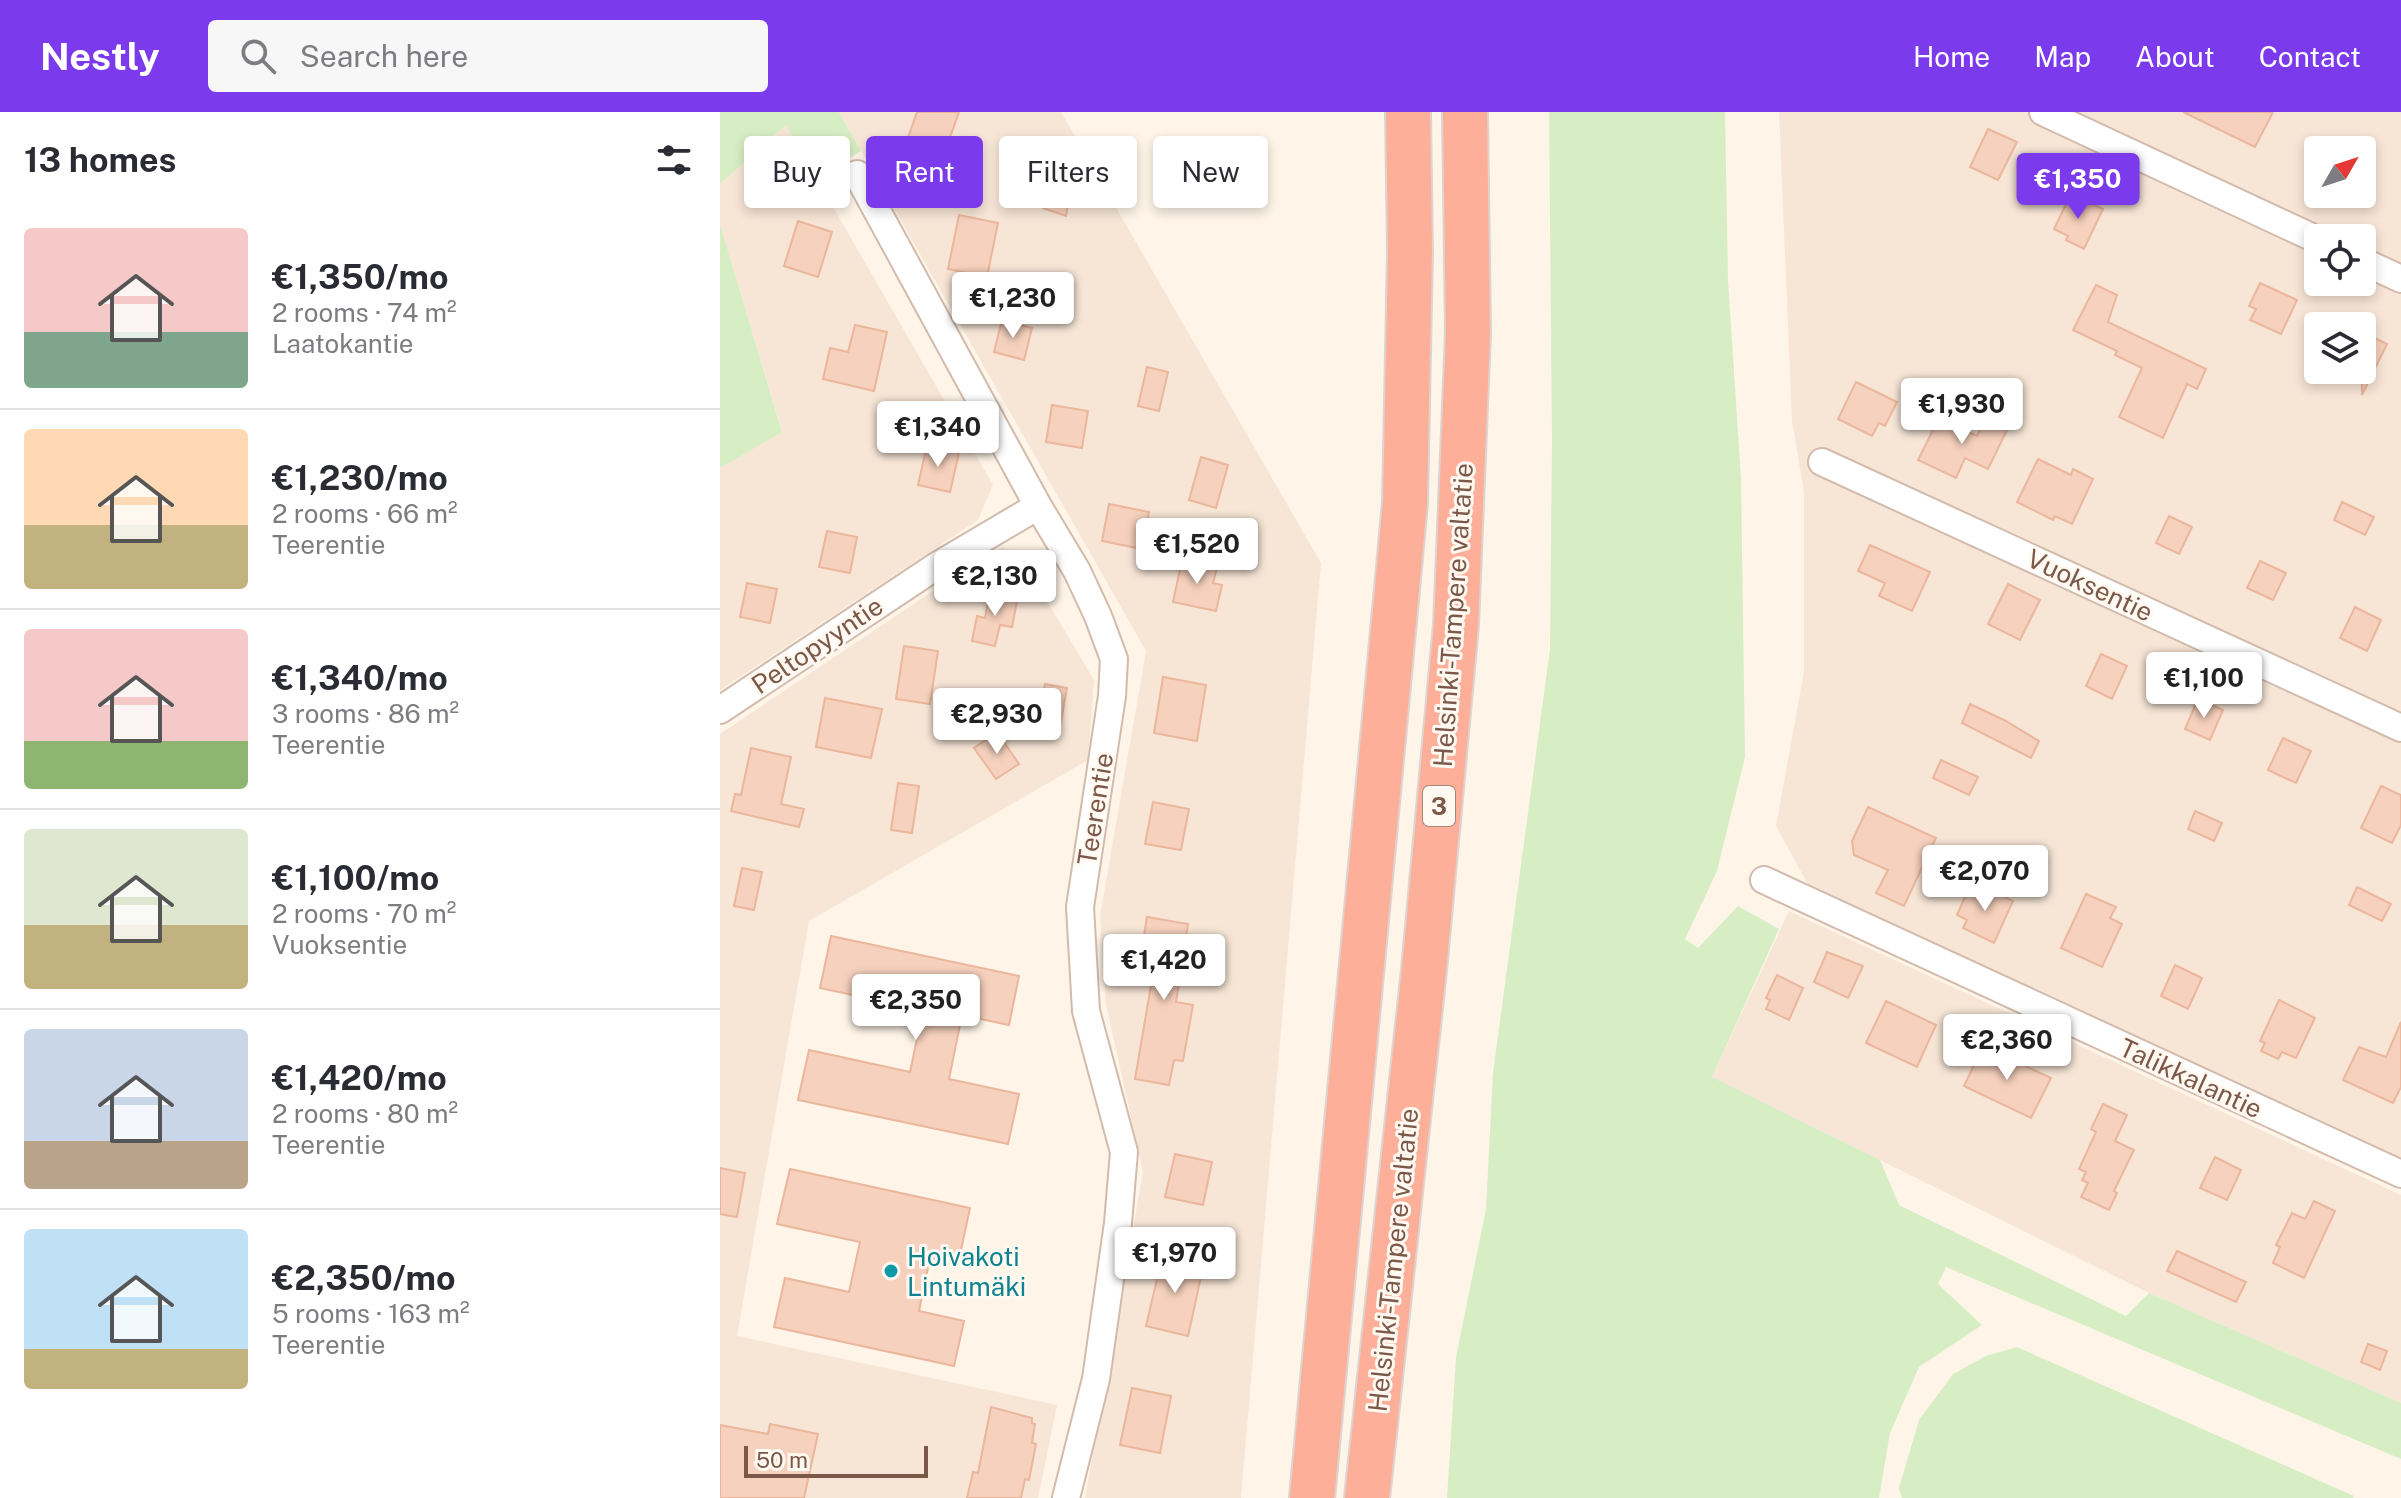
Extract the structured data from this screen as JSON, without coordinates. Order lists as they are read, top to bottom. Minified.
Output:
{"streets":{"highway":["Helsinki-Tampere valtatie","3"],"street":["Vuoksentie","Peltopyyntie","Teerentie","Talikkalantie"]},"crossings":[["Peltopyyntie","Teerentie"]],"places":["Hoivakoti Lintumäki"],"scale_bar":"50 m","north":"top right","page":{"header":"Nestly","search":"Search here","nav":["Home","Map","About","Contact"],"heading":"13 homes","chip":["Buy","Rent","Filters","New"],"price":["€1,350","€1,230","€1,930","€1,340","€1,520","€2,130","€1,100","€2,930","€2,070","€1,420","€2,350","€2,360","€1,970"],"list":[{"name":"€1,350/mo","note":"2 rooms · 74 m² · Laatokantie"},{"name":"€1,230/mo","note":"2 rooms · 66 m² · Teerentie"},{"name":"€1,340/mo","note":"3 rooms · 86 m² · Teerentie"},{"name":"€1,100/mo","note":"2 rooms · 70 m² · Vuoksentie"},{"name":"€1,420/mo","note":"2 rooms · 80 m² · Teerentie"},{"name":"€2,350/mo","note":"5 rooms · 163 m² · Teerentie"}],"scale":"50 m"}}
